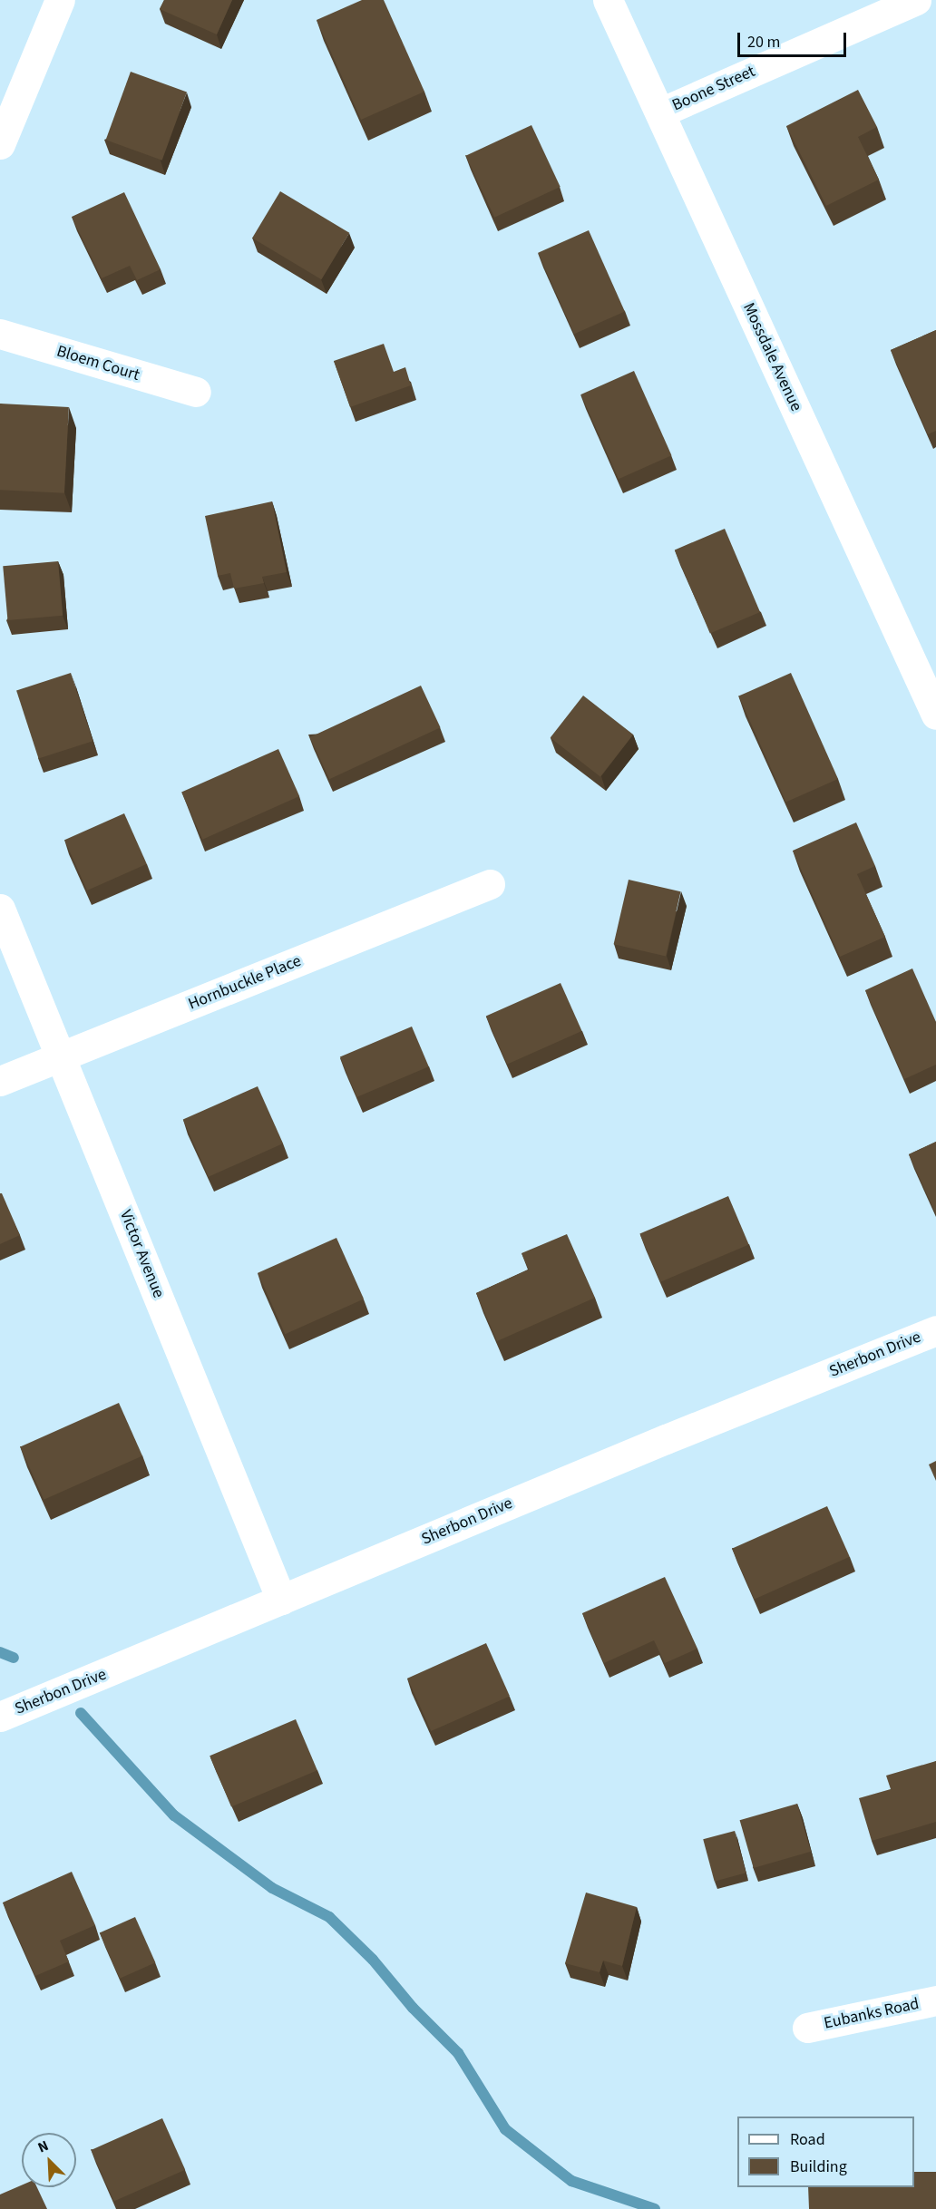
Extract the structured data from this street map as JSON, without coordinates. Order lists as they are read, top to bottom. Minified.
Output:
{"streets":{"street":["Boone Street","Mossdale Avenue","Bloem Court","Hornbuckle Place","Victor Avenue","Sherbon Drive","Eubanks Road"]},"crossings":[["Boone Street","Mossdale Avenue"],["Hornbuckle Place","Victor Avenue"],["Victor Avenue","Sherbon Drive"]],"legend":["Road","Building"],"scale_bar":"20 m","north":"top left"}
